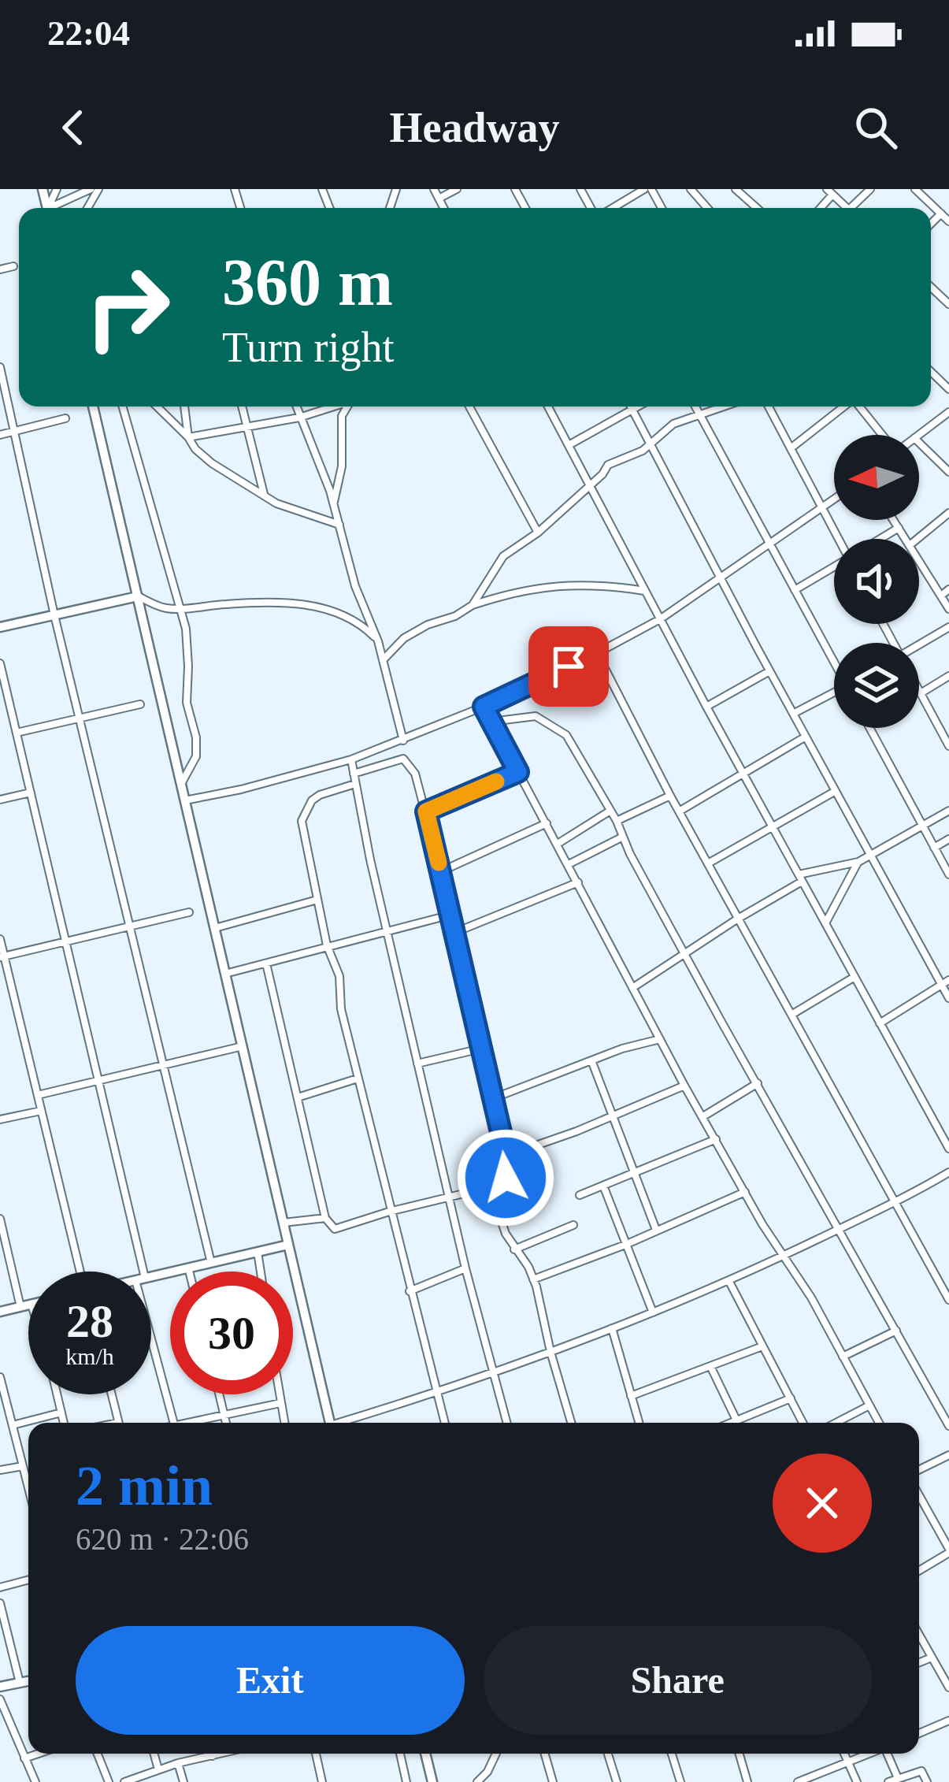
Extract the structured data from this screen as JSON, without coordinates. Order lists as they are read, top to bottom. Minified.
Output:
{"north":"left","page":{"status":"22:04","header":"Headway","turn":["360 m","Turn right"],"speed":"28 km/h","limit":"30","heading":["2 min","620 m · 22:06"],"buttons":["Exit","Share"]}}
